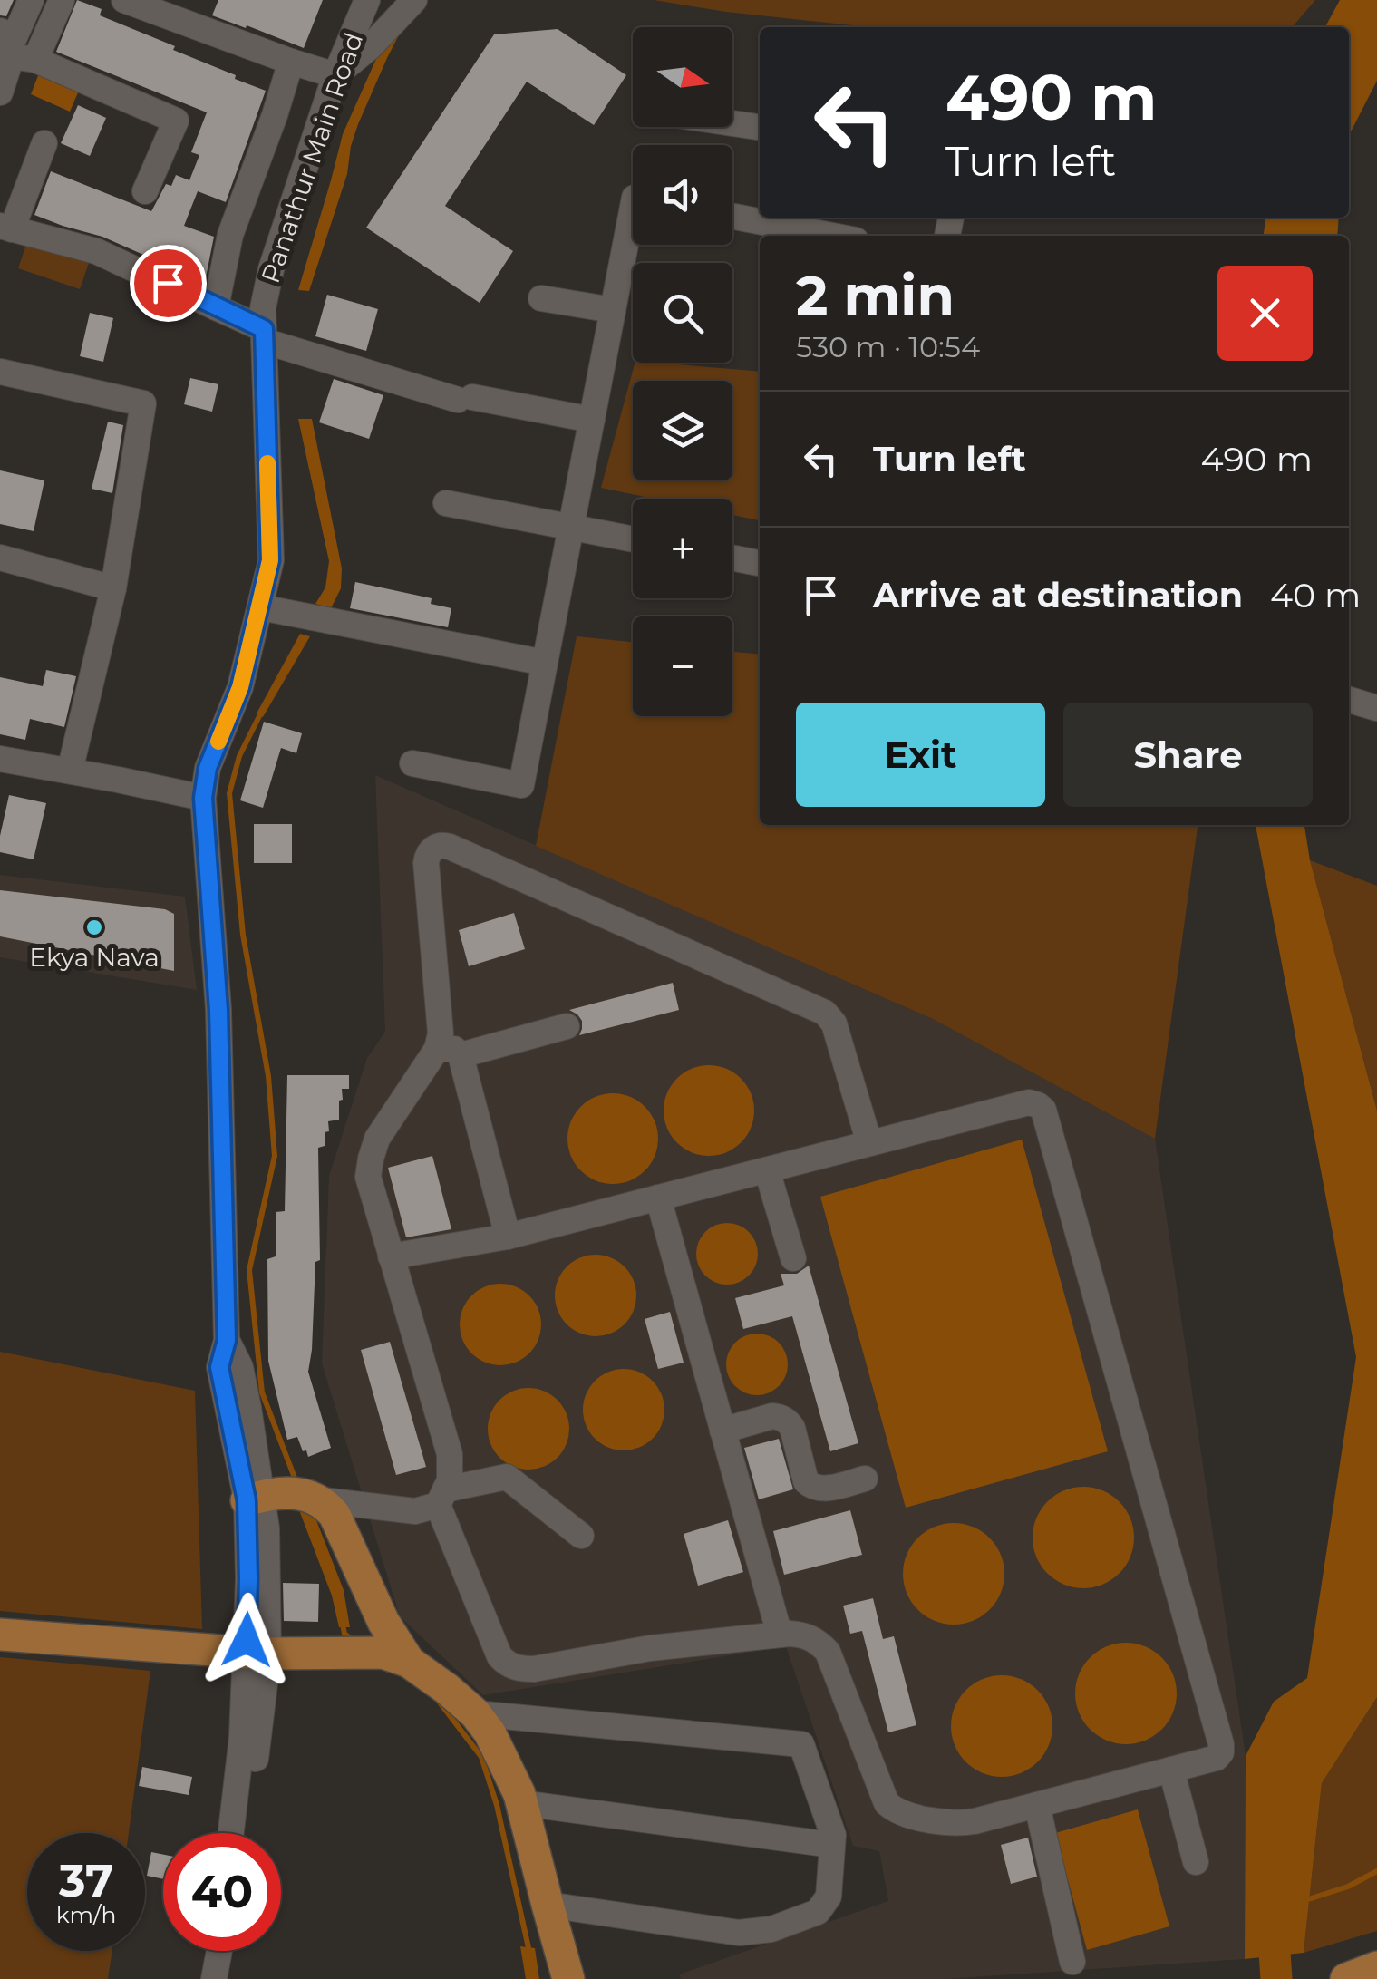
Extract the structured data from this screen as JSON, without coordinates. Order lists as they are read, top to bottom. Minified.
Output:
{"streets":{"street":["Panathur Main Road"]},"places":["Ekya Nava"],"north":"right","page":{"map_buttons":["+","−"],"turn":["490 m","Turn left"],"heading":["2 min","530 m · 10:54"],"list":[{"name":"Turn left","value":"490 m"},{"name":"Arrive at destination","value":"40 m"}],"buttons":["Exit","Share"],"speed":"37 km/h","limit":"40"}}
